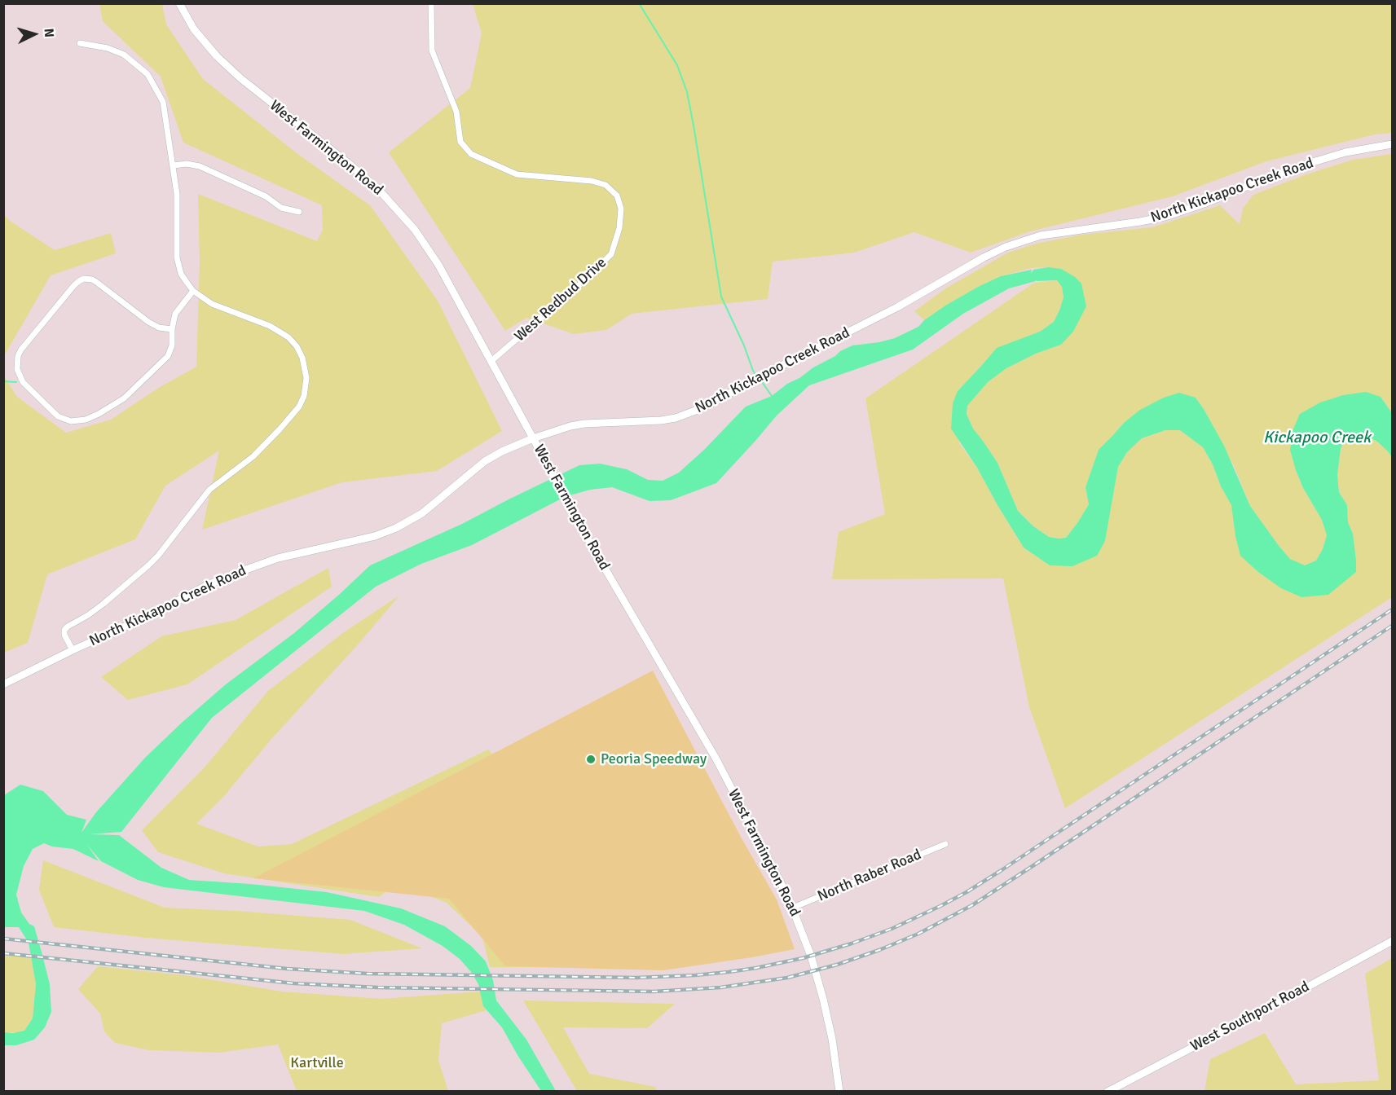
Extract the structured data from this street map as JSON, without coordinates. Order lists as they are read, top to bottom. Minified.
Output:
{"streets":{"main road":["West Farmington Road","North Kickapoo Creek Road","West Southport Road"],"street":["West Redbud Drive","North Raber Road"]},"crossings":[["West Farmington Road","North Kickapoo Creek Road"],["West Farmington Road","West Redbud Drive"],["West Farmington Road","North Raber Road"]],"water":["Kickapoo Creek"],"parks":["Kartville"],"places":["Peoria Speedway"],"north":"right"}
